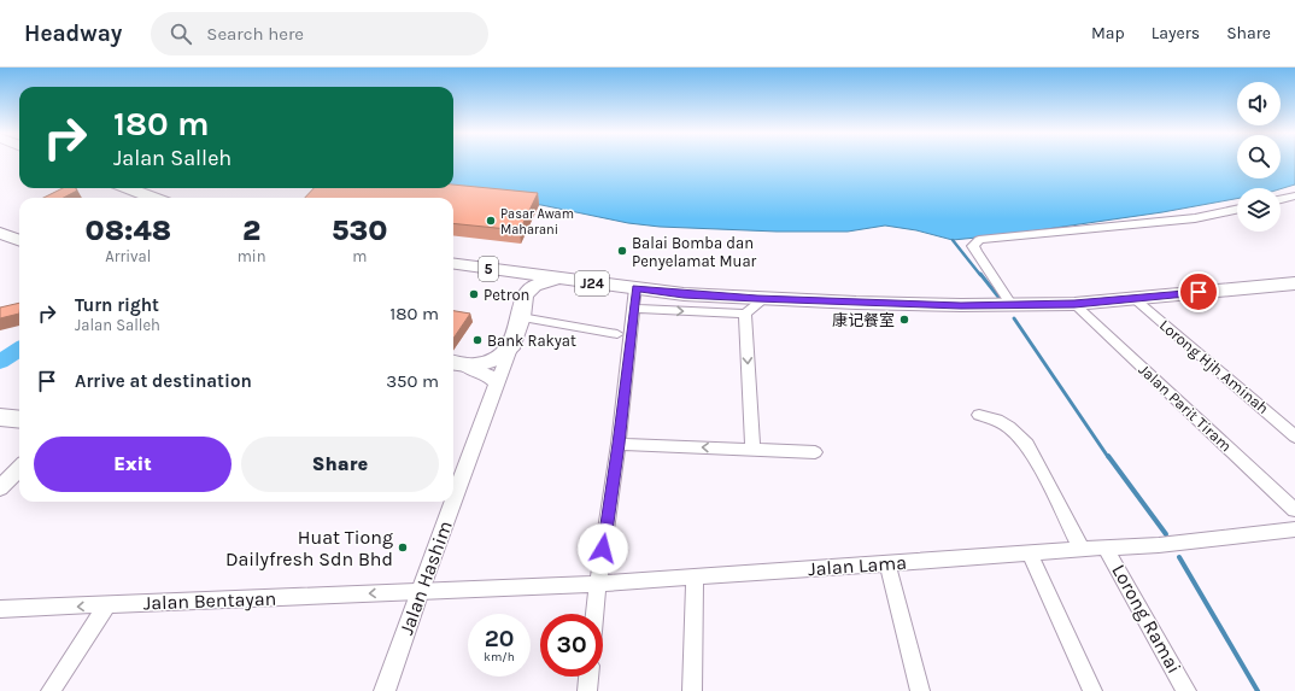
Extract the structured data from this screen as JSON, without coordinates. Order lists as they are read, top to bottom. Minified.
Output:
{"streets":{"main road":["5","J24"],"street":["Lorong Hjh Aminah","Jalan Parit Tiram","Jalan Lama","Jalan Hashim","Jalan Bentayan","Lorong Ramai"]},"crossings":[["5","J24"],["J24","Lorong Hjh Aminah"],["J24","Jalan Parit Tiram"],["Jalan Lama","Jalan Hashim"],["Jalan Lama","Jalan Bentayan"],["Jalan Lama","Lorong Ramai"],["Jalan Hashim","Jalan Bentayan"]],"one_way":["Jalan Bentayan"],"places":["Pasar Awam Maharani","Balai Bomba dan Penyelamat Muar","Petron","康记餐室","Bank Rakyat","Huat Tiong Dailyfresh Sdn Bhd"],"page":{"header":"Headway","search":"Search here","nav":["Map","Layers","Share"],"turn":["180 m","Jalan Salleh"],"eta":["08:48","Arrival","2","min","530","m"],"list":[{"name":"Turn right","note":"Jalan Salleh","value":"180 m"},{"name":"Arrive at destination","value":"350 m"}],"buttons":["Exit","Share"],"speed":"20 km/h","limit":"30"}}
